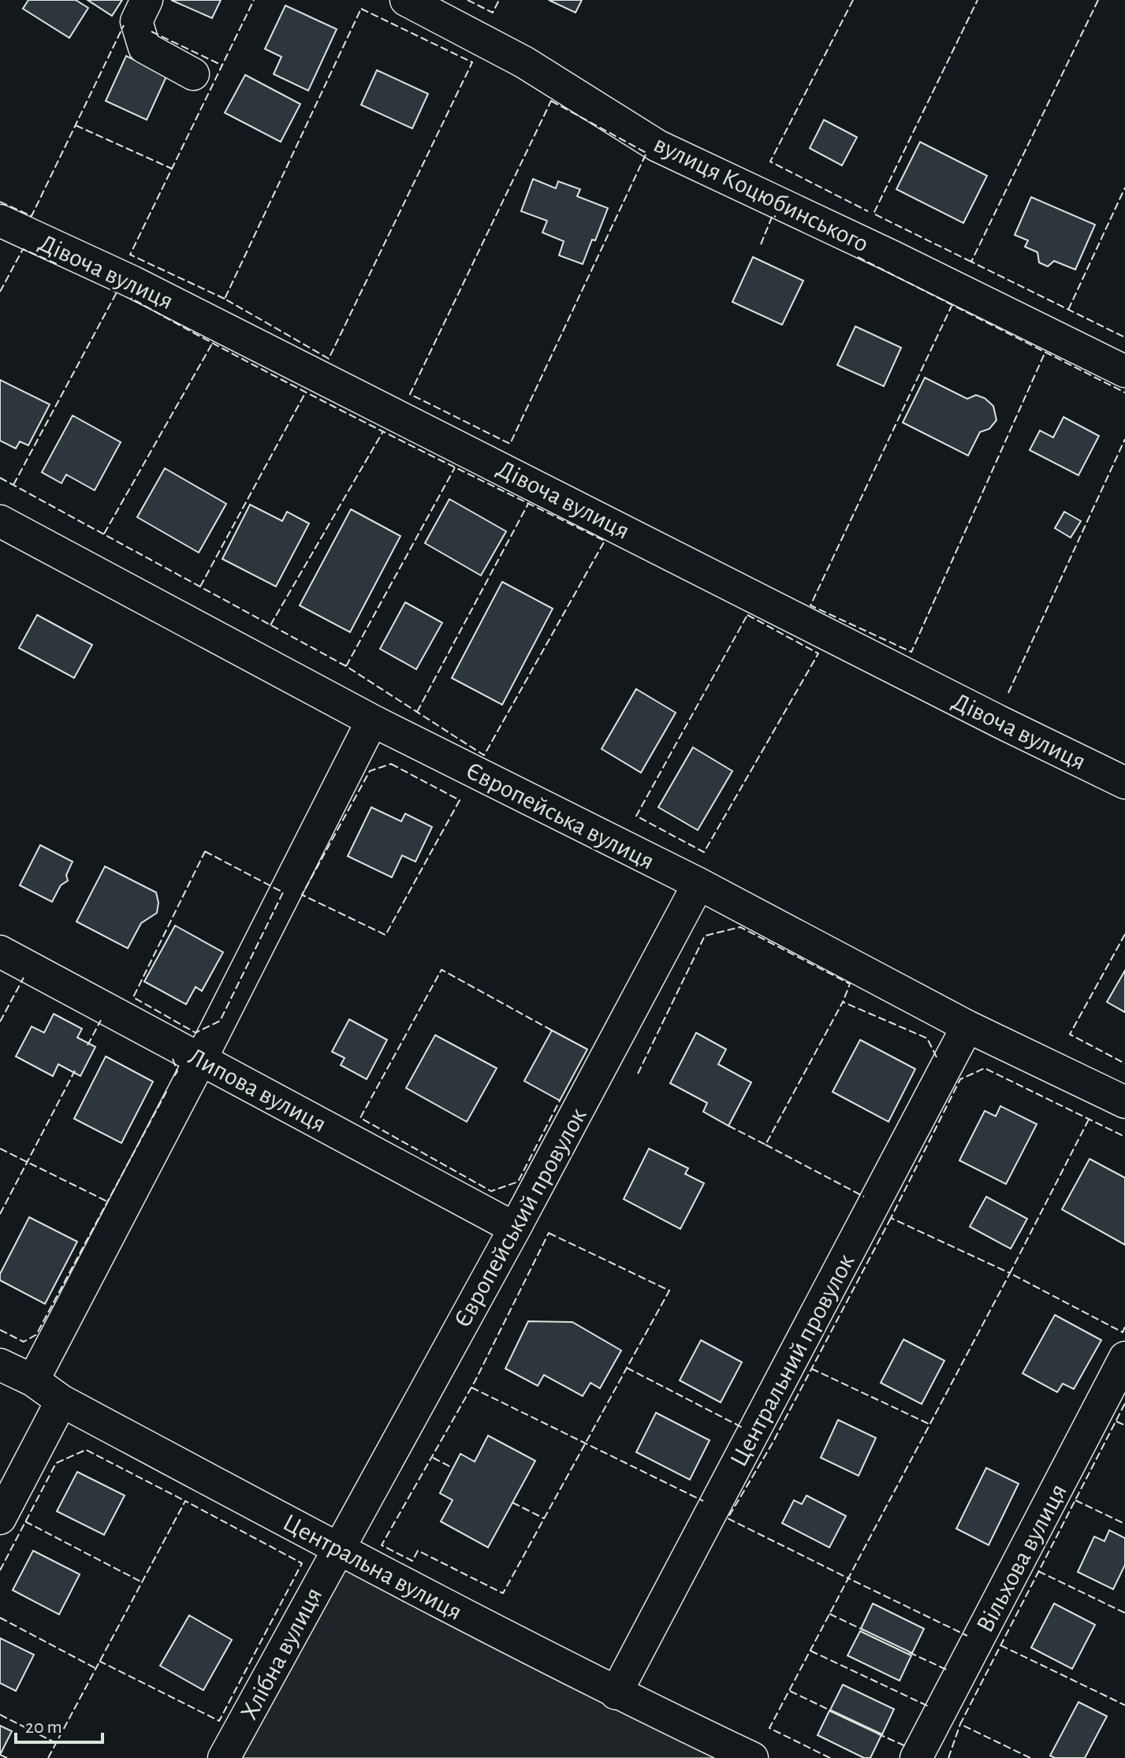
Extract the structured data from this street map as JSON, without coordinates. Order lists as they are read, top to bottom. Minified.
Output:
{"streets":{"street":["вулиця Коцюбинського","Дівоча вулиця","Європейська вулиця","Липова вулиця","Європейський провулок","Центральний провулок","Вільхова вулиця","Центральна вулиця","Хлібна вулиця"]},"crossings":[["Європейська вулиця","Європейський провулок"],["Європейська вулиця","Центральний провулок"],["Липова вулиця","Європейський провулок"],["Європейський провулок","Центральна вулиця"],["Європейський провулок","Хлібна вулиця"],["Центральний провулок","Центральна вулиця"],["Центральна вулиця","Хлібна вулиця"]],"scale_bar":"20 m"}
